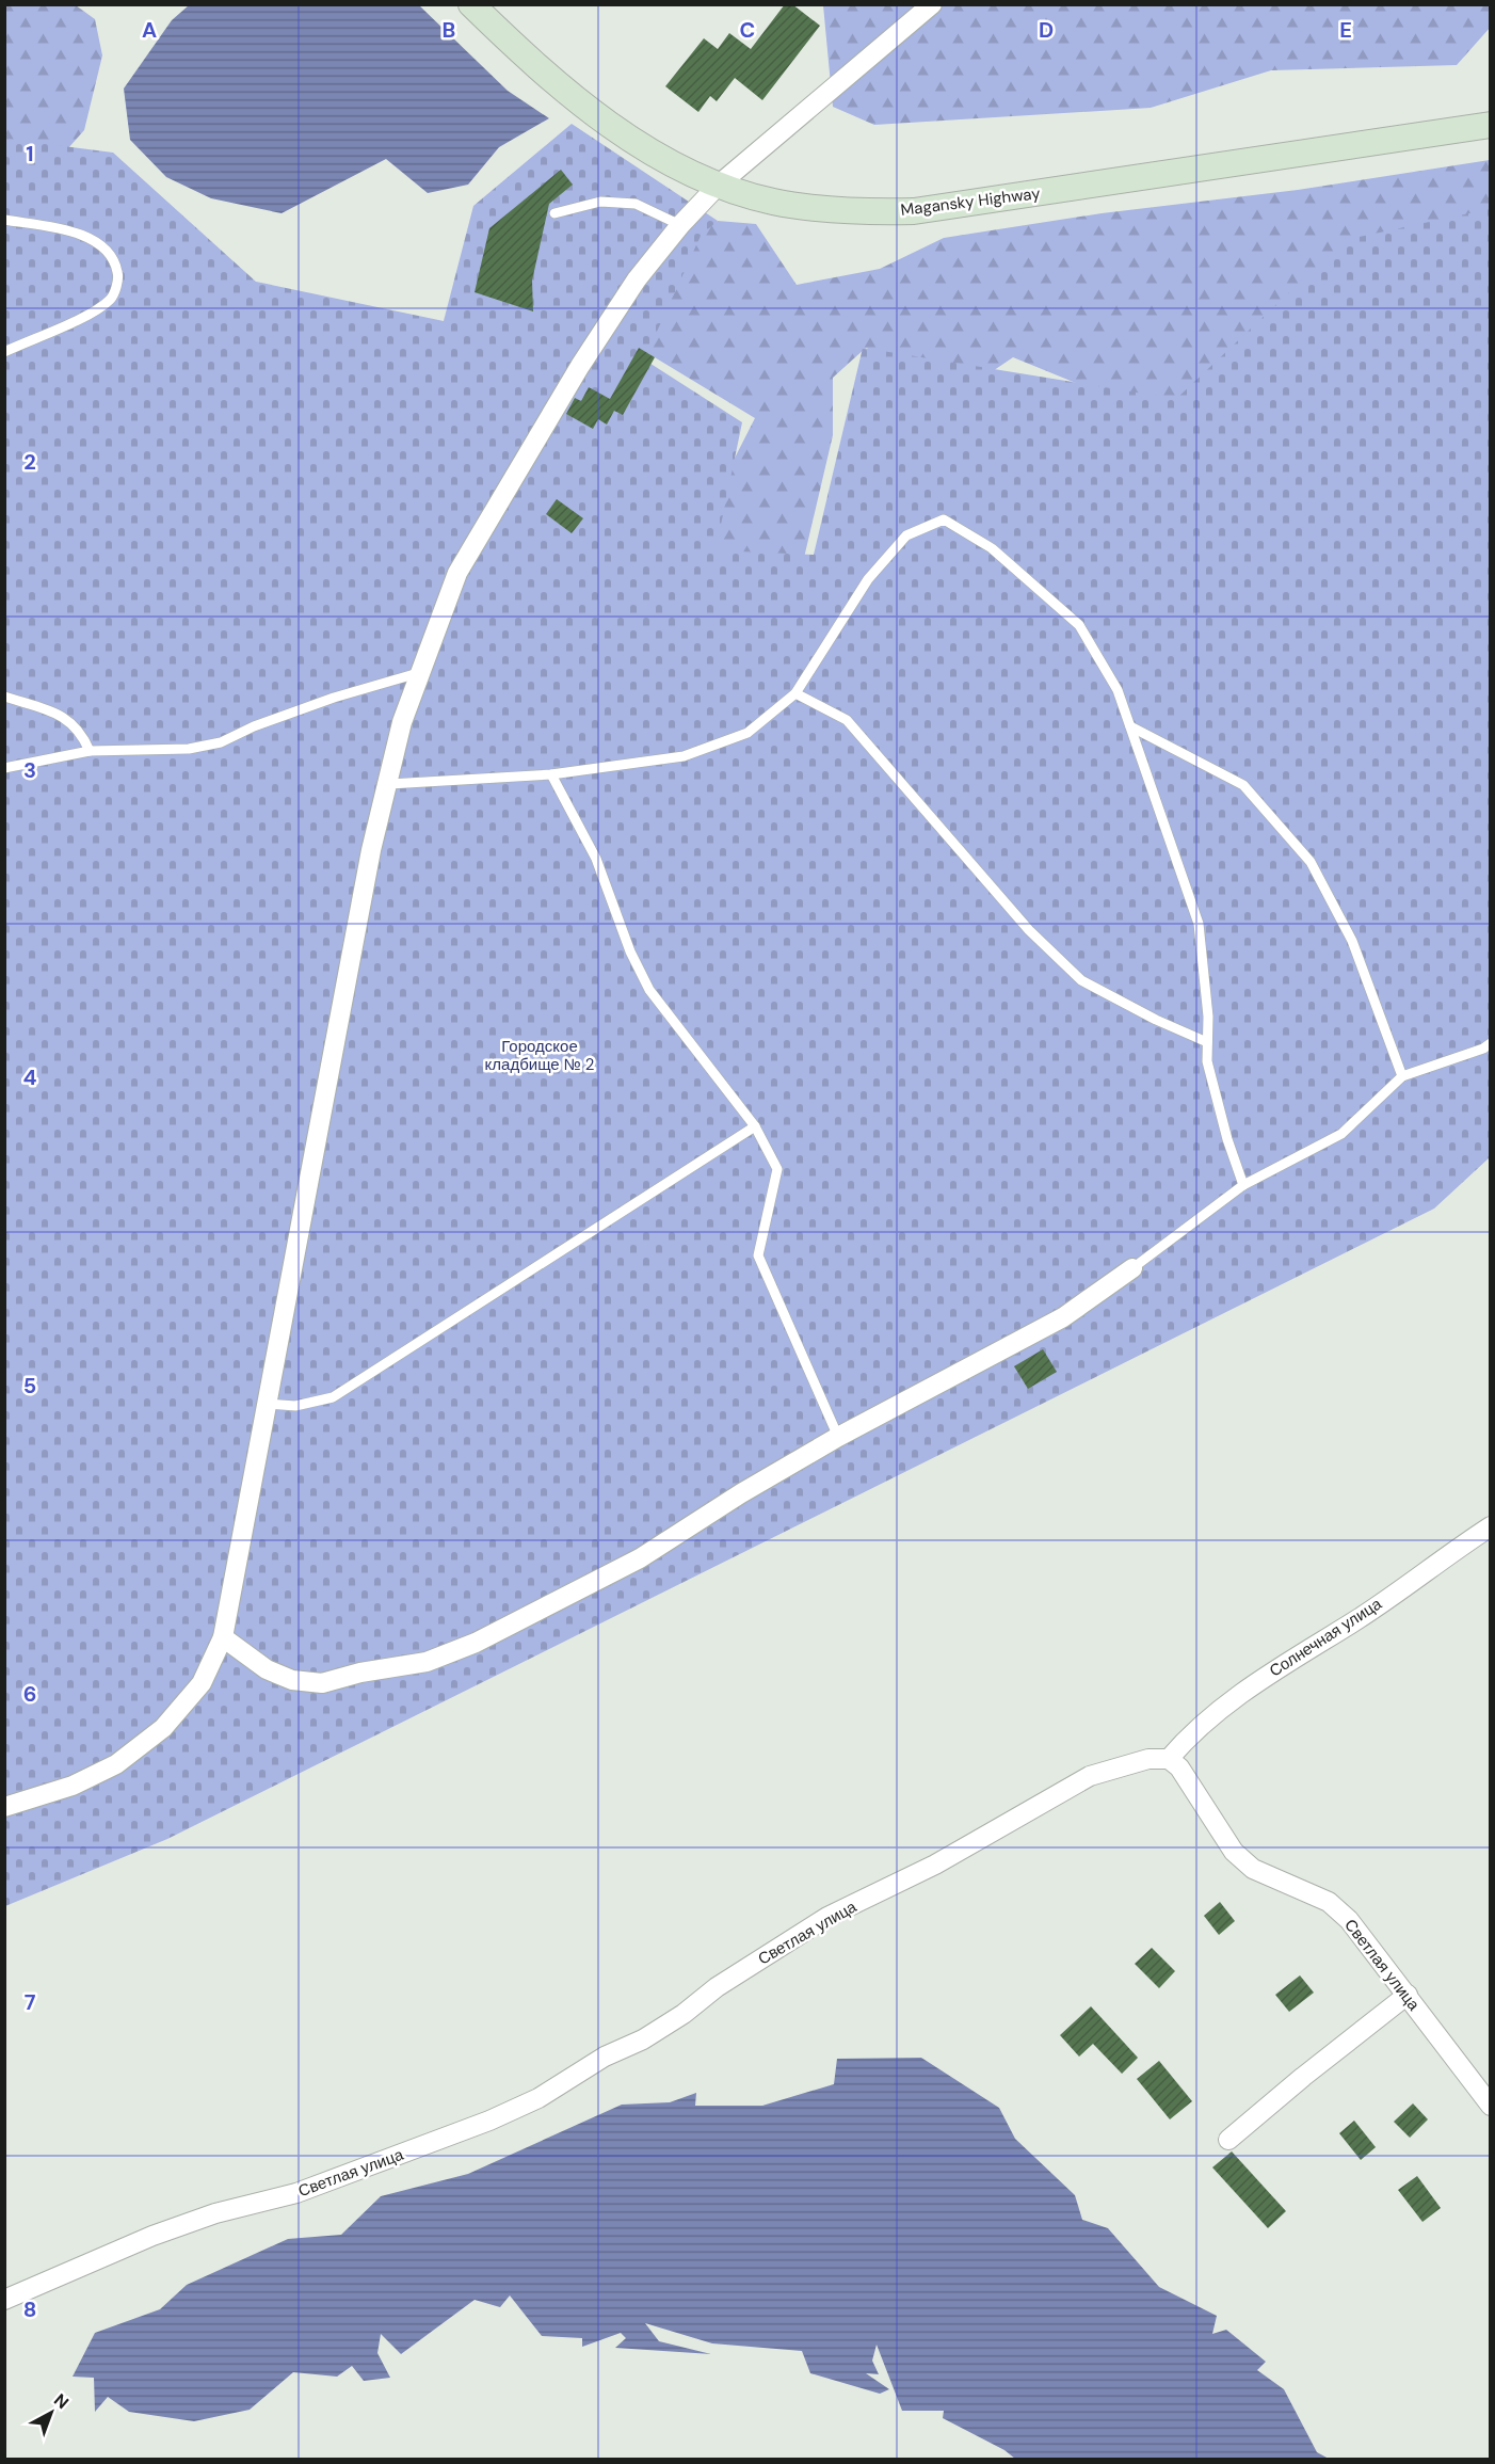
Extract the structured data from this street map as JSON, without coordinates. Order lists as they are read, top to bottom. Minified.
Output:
{"streets":{"main road":["Magansky Highway"],"street":["Солнечная улица","Светлая улица"]},"crossings":[["Солнечная улица","Светлая улица"]],"parks":["Городское кладбище № 2"],"north":"top right","grid":{"columns":["A","B","C","D","E"],"rows":["1","2","3","4","5","6","7","8"]}}
